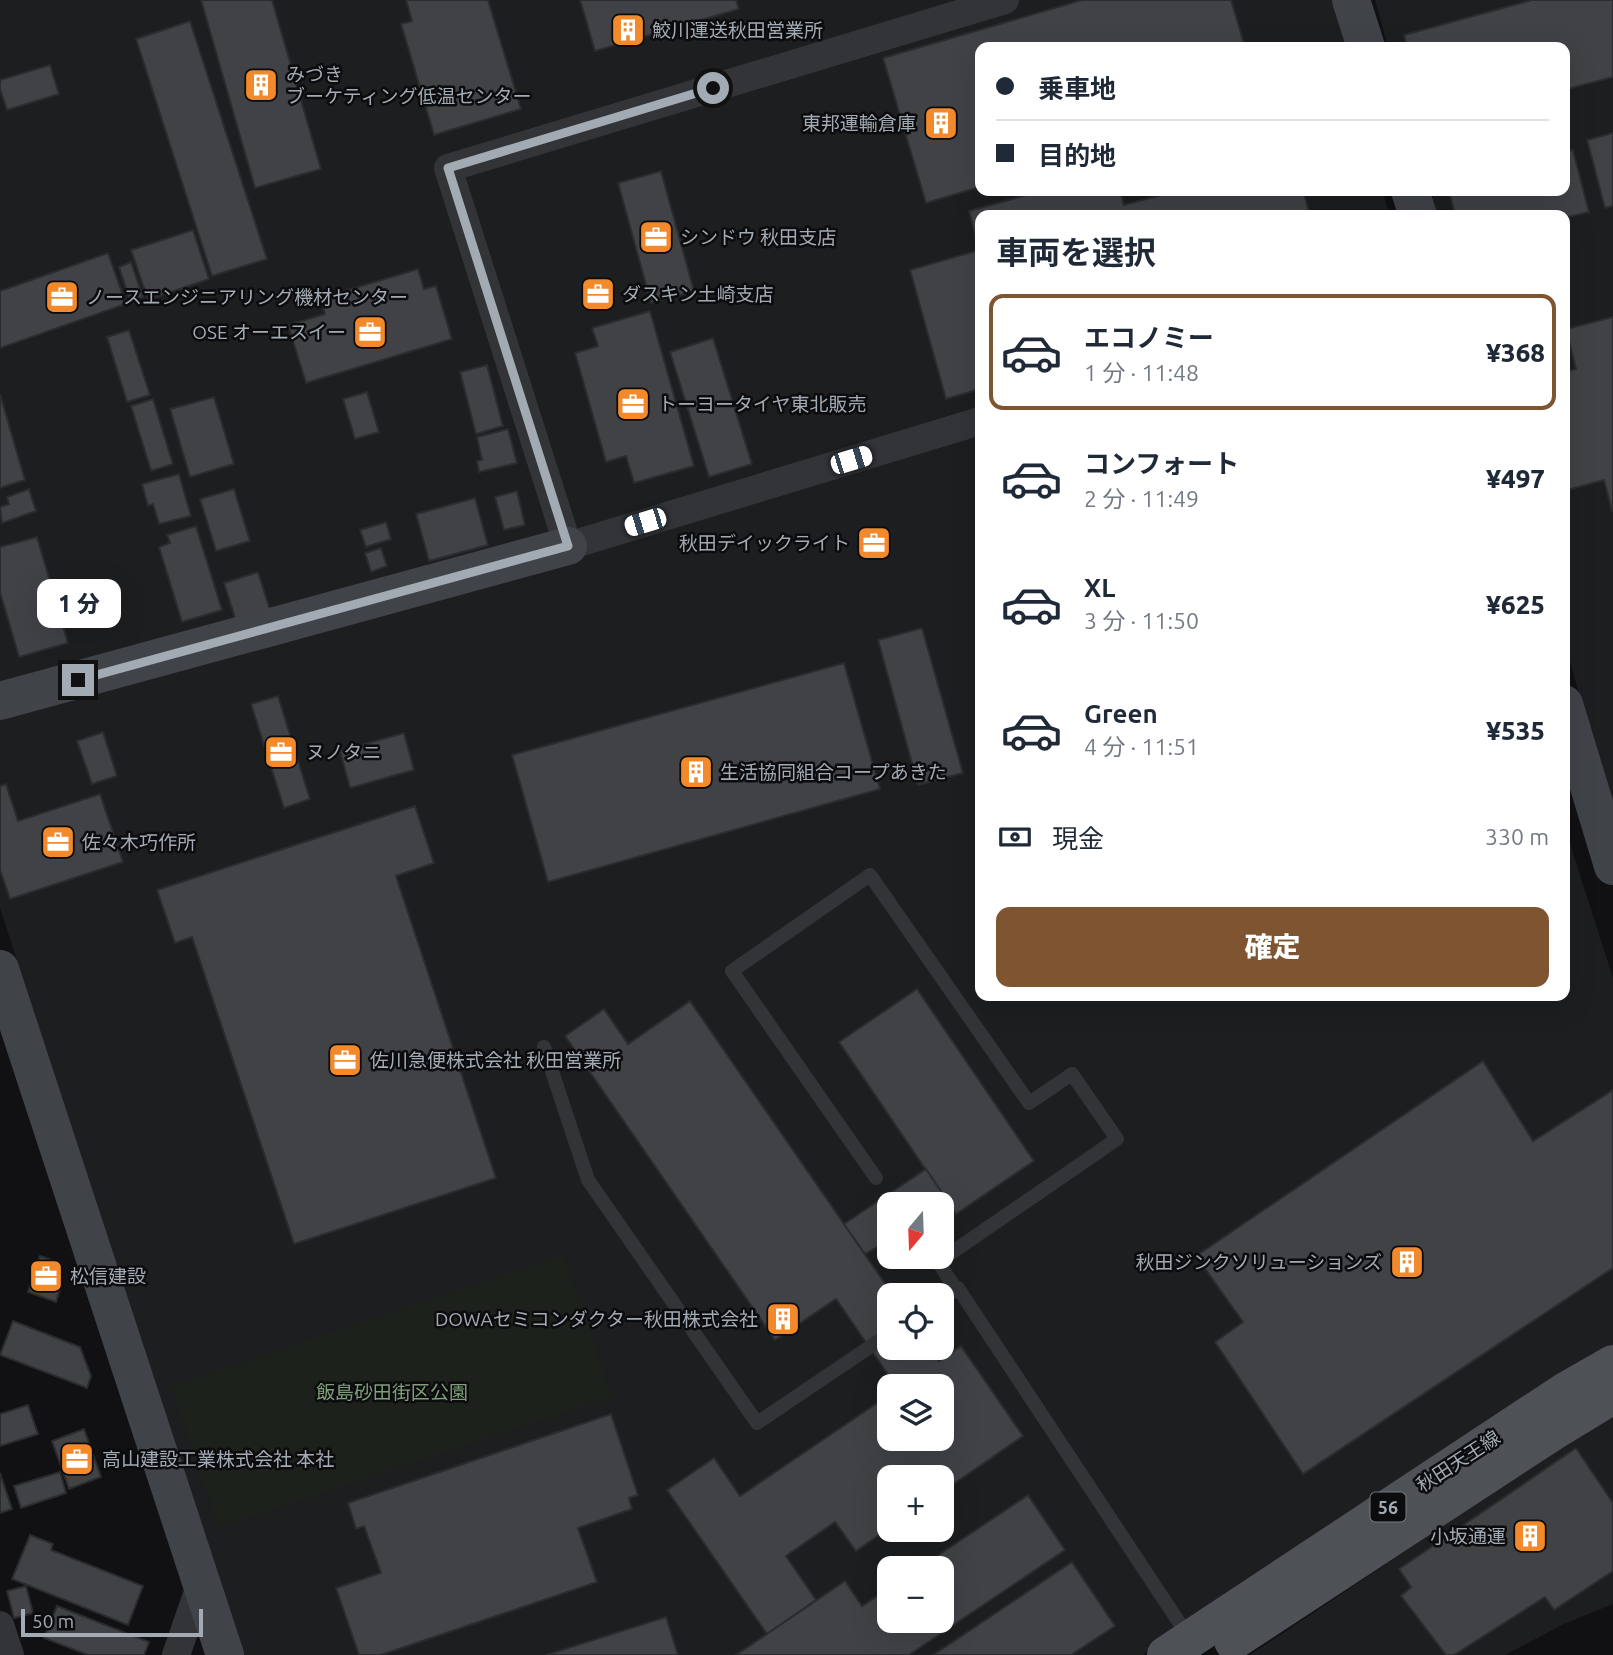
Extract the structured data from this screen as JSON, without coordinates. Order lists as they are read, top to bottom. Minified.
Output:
{"streets":{"main road":["秋田天王線","56"]},"parks":["飯島砂田街区公園"],"places":{"building":["鮫川運送秋田営業所","みづき ブーケティング低温センター","東邦運輸倉庫","生活協同組合コープあきた","秋田ジンクソリューションズ","DOWAセミコンダクター秋田株式会社","小坂通運"],"office":["シンドウ 秋田支店","ダスキン土崎支店","ノースエンジニアリング機材センター","OSE オーエスイー","トーヨータイヤ東北販売","秋田デイックライト","ヌノタニ","佐々木巧作所","佐川急便株式会社 秋田営業所","松信建設","高山建設工業株式会社 本社"]},"scale_bar":"50 m","north":"bottom","page":{"banner":["乗車地","目的地"],"heading":"車両を選択","list":[{"name":"エコノミー","note":"1 分 · 11:48","value":"¥368"},{"name":"コンフォート","note":"2 分 · 11:49","value":"¥497"},{"name":"XL","note":"3 分 · 11:50","value":"¥625"},{"name":"Green","note":"4 分 · 11:51","value":"¥535"}],"bubble":"1 分","pay":["現金","330 m"],"buttons":"確定","map_buttons":["+","−"],"scale":"50 m"}}
